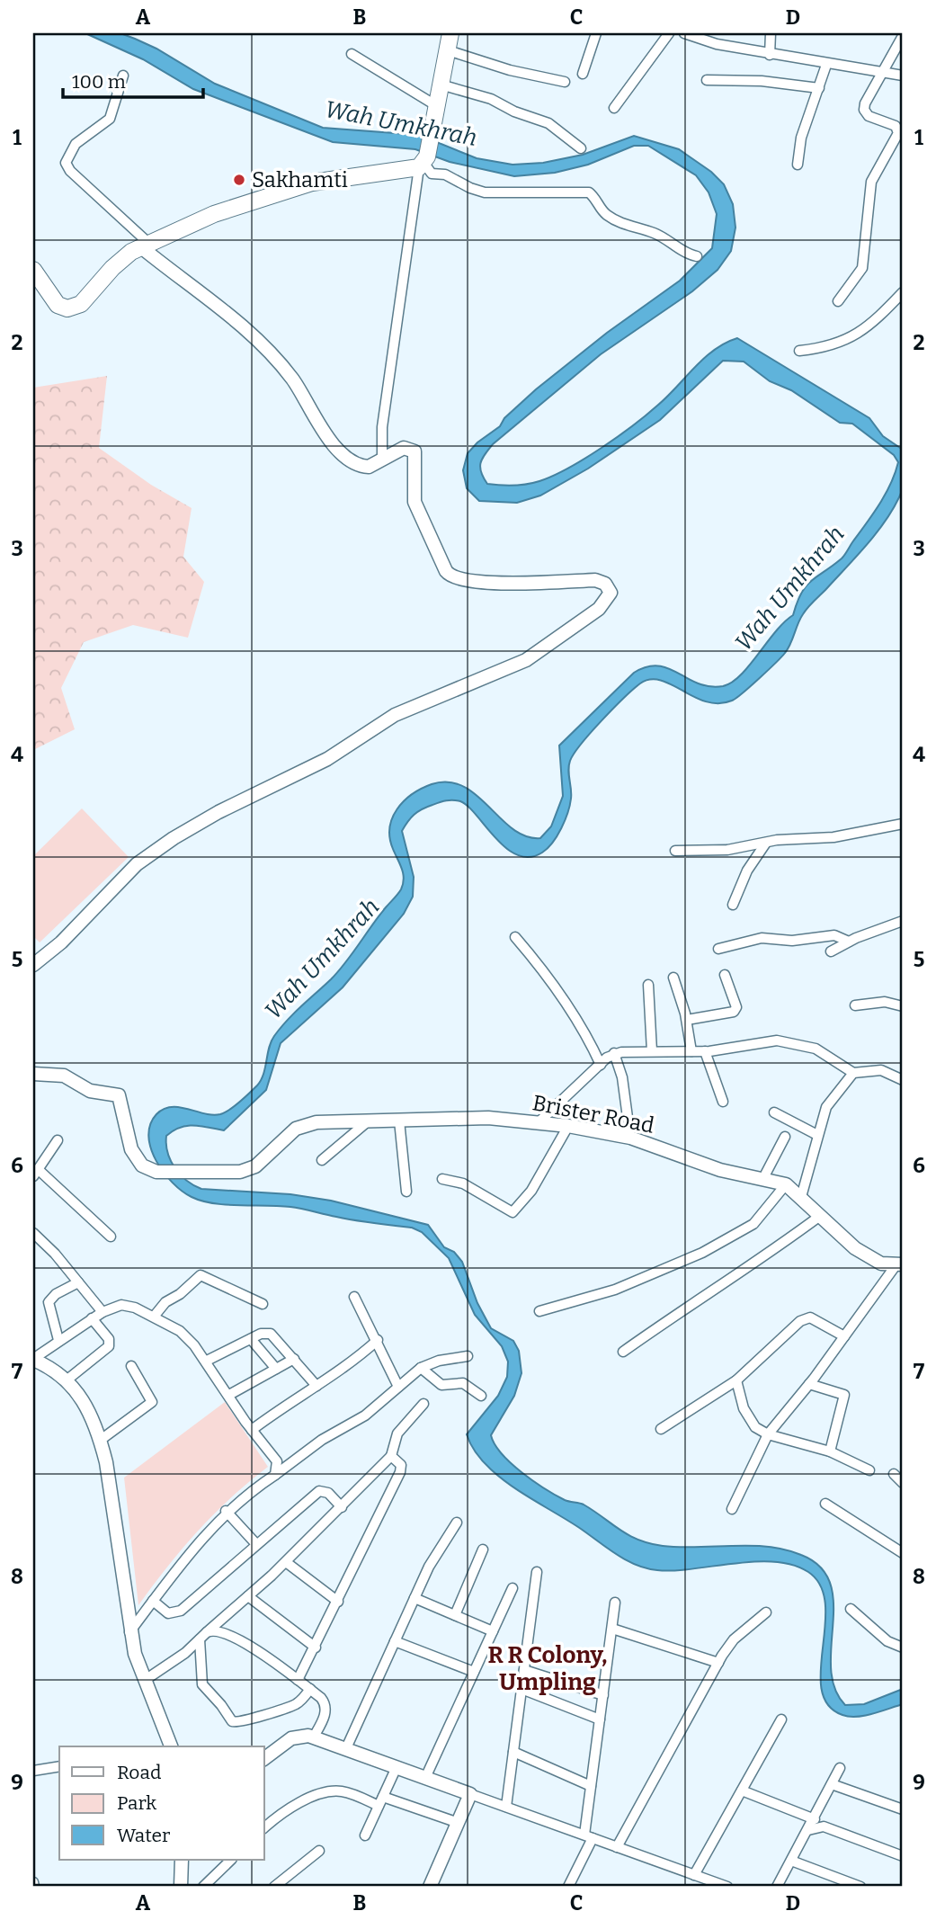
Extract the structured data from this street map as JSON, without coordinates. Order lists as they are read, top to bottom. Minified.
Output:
{"streets":{"street":["Brister Road"]},"districts":["R R Colony, Umpling"],"water":["Wah Umkhrah"],"places":["Sakhamti"],"legend":["Road","Park","Water"],"scale_bar":"100 m","grid":{"columns":["A","B","C","D"],"rows":["1","2","3","4","5","6","7","8","9"]}}
